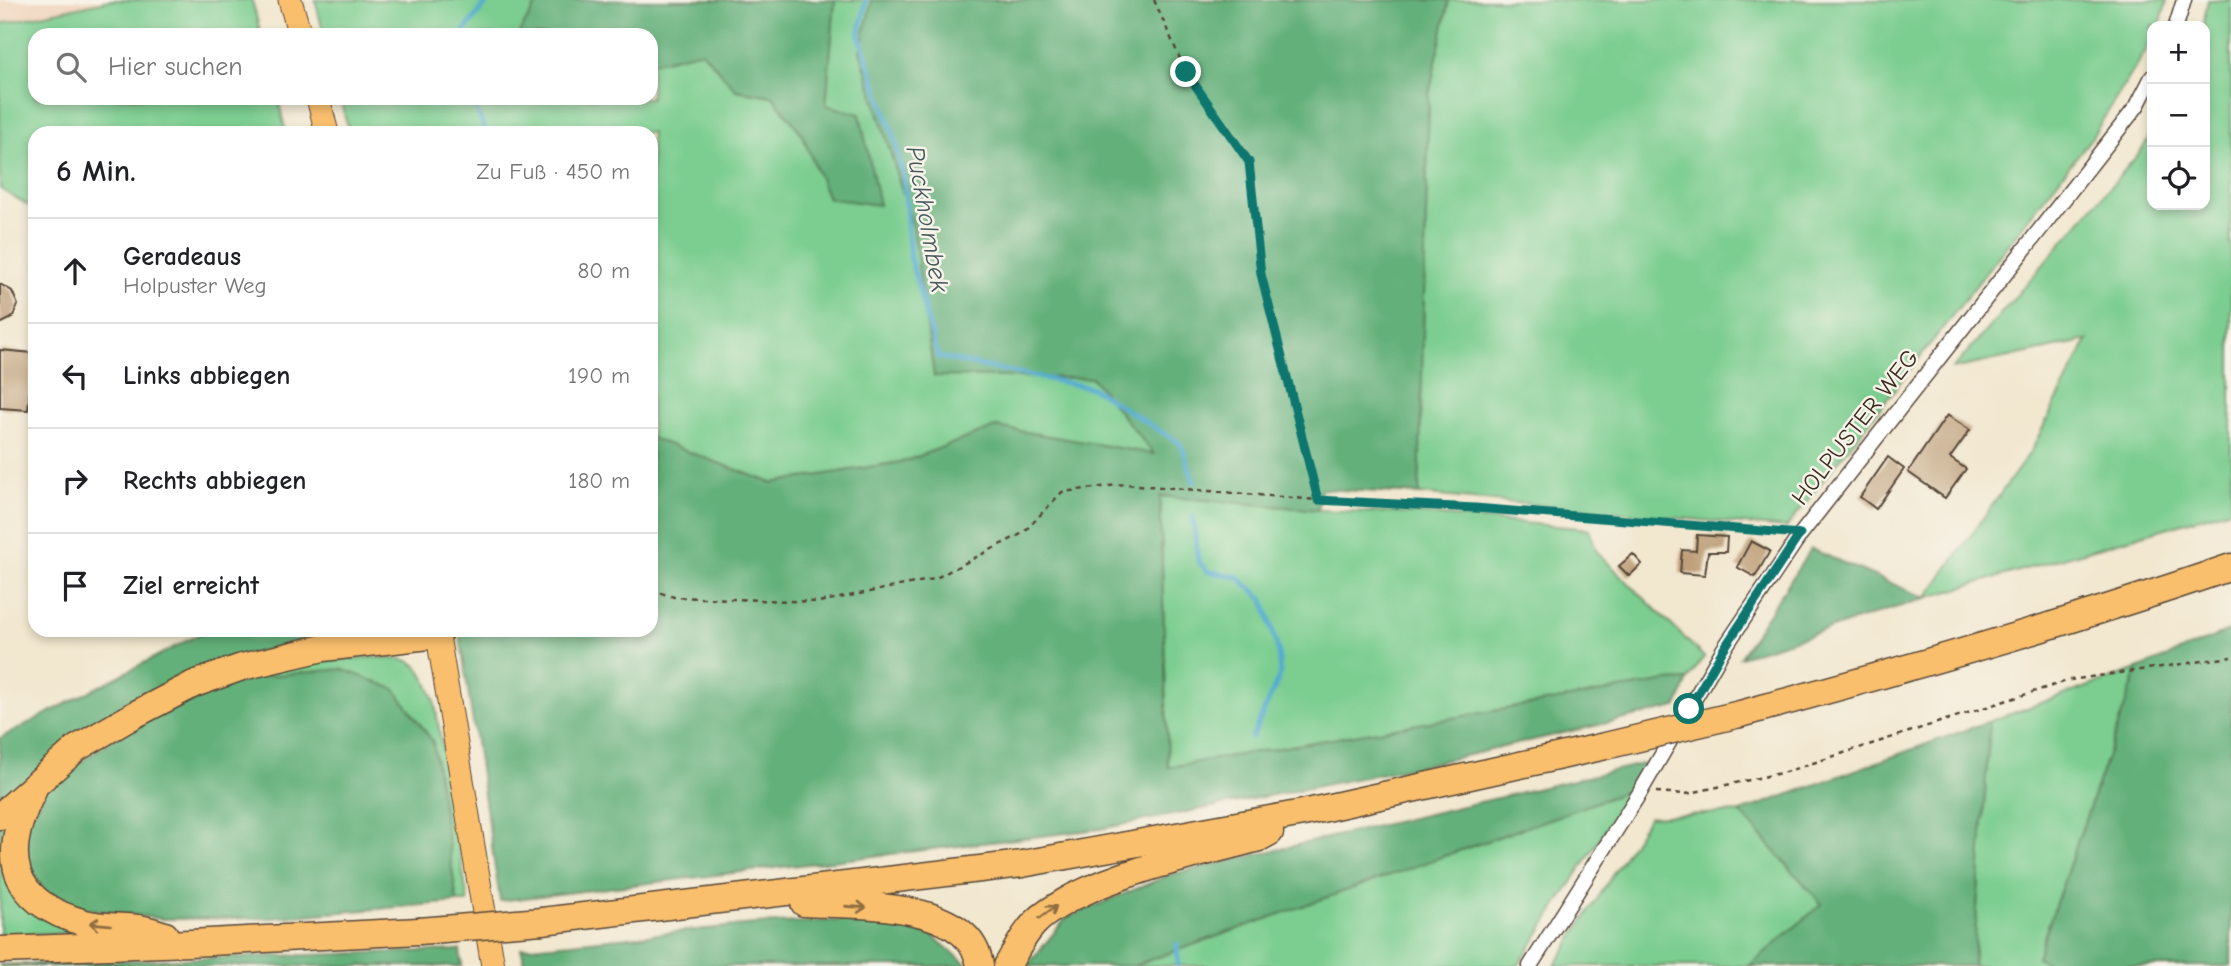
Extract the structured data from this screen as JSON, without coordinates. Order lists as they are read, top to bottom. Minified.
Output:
{"streets":{"street":["HOLPUSTER WEG"]},"water":["Puckholmbek"],"page":{"map_buttons":["+","−"],"search":"Hier suchen","heading":["6 Min.","Zu Fuß · 450 m"],"list":[["Geradeaus","Holpuster Weg","80 m"],["Links abbiegen","190 m"],["Rechts abbiegen","180 m"],"Ziel erreicht"]}}
